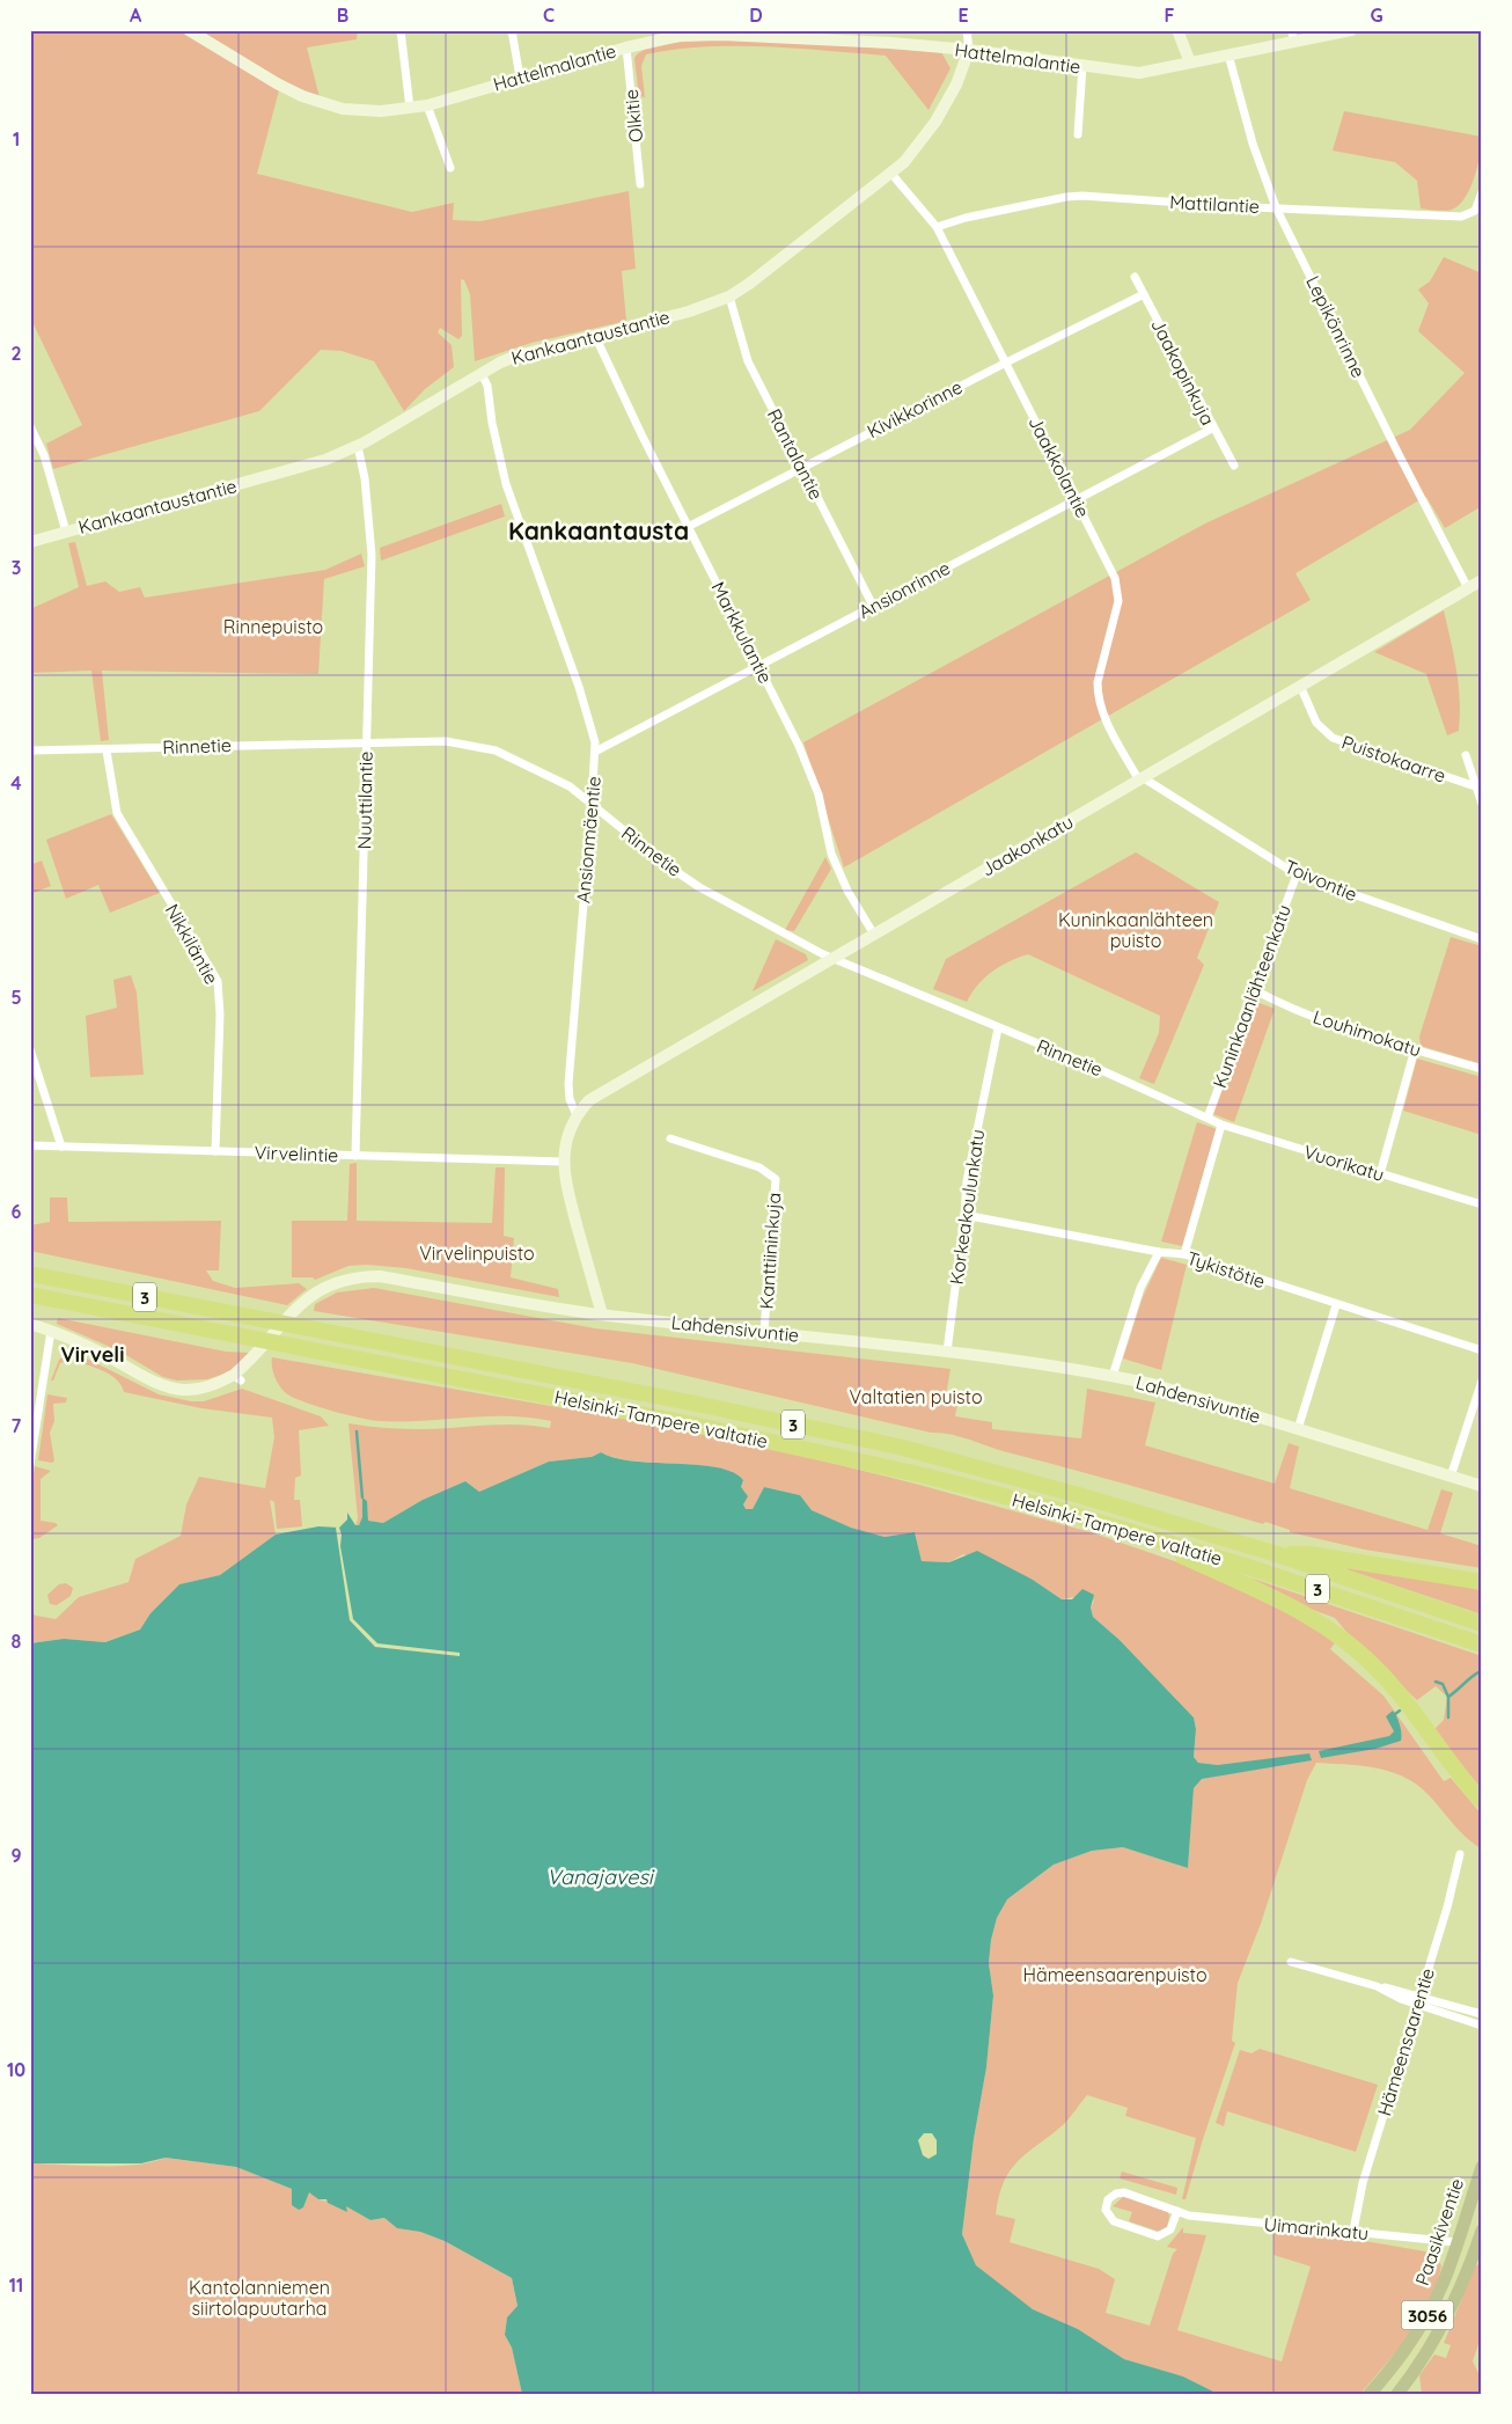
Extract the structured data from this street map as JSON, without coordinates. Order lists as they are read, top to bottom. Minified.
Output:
{"streets":{"highway":["3","Helsinki-Tampere valtatie"],"main road":["Paasikiventie","3056"],"street":["Hattelmalantie","Olkitie","Mattilantie","Lepikönrinne","Kankaantaustantie","Jaakopinkuja","Kivikkorinne","Rantalantie","Jaakkolantie","Ansionrinne","Markkulantie","Rinnetie","Puistokaarre","Nuuttilantie","Ansionmäentie","Jaakonkatu","Toivontie","Nikkiläntie","Kuninkaanlähteenkatu","Louhimokatu","Virvelintie","Vuorikatu","Korkeakoulunkatu","Kanttiininkuja","Tykistötie","Lahdensivuntie","Hämeensaarentie","Uimarinkatu"]},"crossings":[["Hattelmalantie","Olkitie"],["Hattelmalantie","Lepikönrinne"],["Hattelmalantie","Kankaantaustantie"],["Mattilantie","Lepikönrinne"],["Mattilantie","Jaakkolantie"],["Lepikönrinne","Jaakonkatu"],["Kankaantaustantie","Rantalantie"],["Kankaantaustantie","Jaakkolantie"],["Kankaantaustantie","Markkulantie"],["Kankaantaustantie","Nuuttilantie"],["Kankaantaustantie","Ansionmäentie"],["Jaakopinkuja","Kivikkorinne"],["Jaakopinkuja","Ansionrinne"],["Kivikkorinne","Rantalantie"],["Kivikkorinne","Jaakkolantie"],["Kivikkorinne","Markkulantie"],["Rantalantie","Ansionrinne"],["Jaakkolantie","Ansionrinne"],["Jaakkolantie","Jaakonkatu"],["Jaakkolantie","Toivontie"],["Ansionrinne","Markkulantie"],["Ansionrinne","Ansionmäentie"],["Markkulantie","Jaakonkatu"],["Rinnetie","Nuuttilantie"],["Rinnetie","Ansionmäentie"],["Rinnetie","Jaakonkatu"],["Rinnetie","Nikkiläntie"],["Rinnetie","Kuninkaanlähteenkatu"],["Rinnetie","Vuorikatu"],["Rinnetie","Korkeakoulunkatu"],["Puistokaarre","Jaakonkatu"],["Nuuttilantie","Virvelintie"],["Ansionmäentie","Jaakonkatu"],["Jaakonkatu","Toivontie"],["Toivontie","Kuninkaanlähteenkatu"],["Nikkiläntie","Virvelintie"],["Kuninkaanlähteenkatu","Louhimokatu"],["Kuninkaanlähteenkatu","Vuorikatu"],["Korkeakoulunkatu","Tykistötie"],["Korkeakoulunkatu","Lahdensivuntie"],["Kanttiininkuja","Lahdensivuntie"],["Hämeensaarentie","Uimarinkatu"],["Uimarinkatu","Paasikiventie"]],"districts":["Kankaantausta","Virveli"],"water":["Vanajavesi"],"parks":["Rinnepuisto","Kuninkaanlähteen puisto","Virvelinpuisto","Valtatien puisto","Hämeensaarenpuisto","Kantolanniemen siirtolapuutarha"],"grid":{"columns":["A","B","C","D","E","F","G"],"rows":["1","2","3","4","5","6","7","8","9","10","11"]}}
